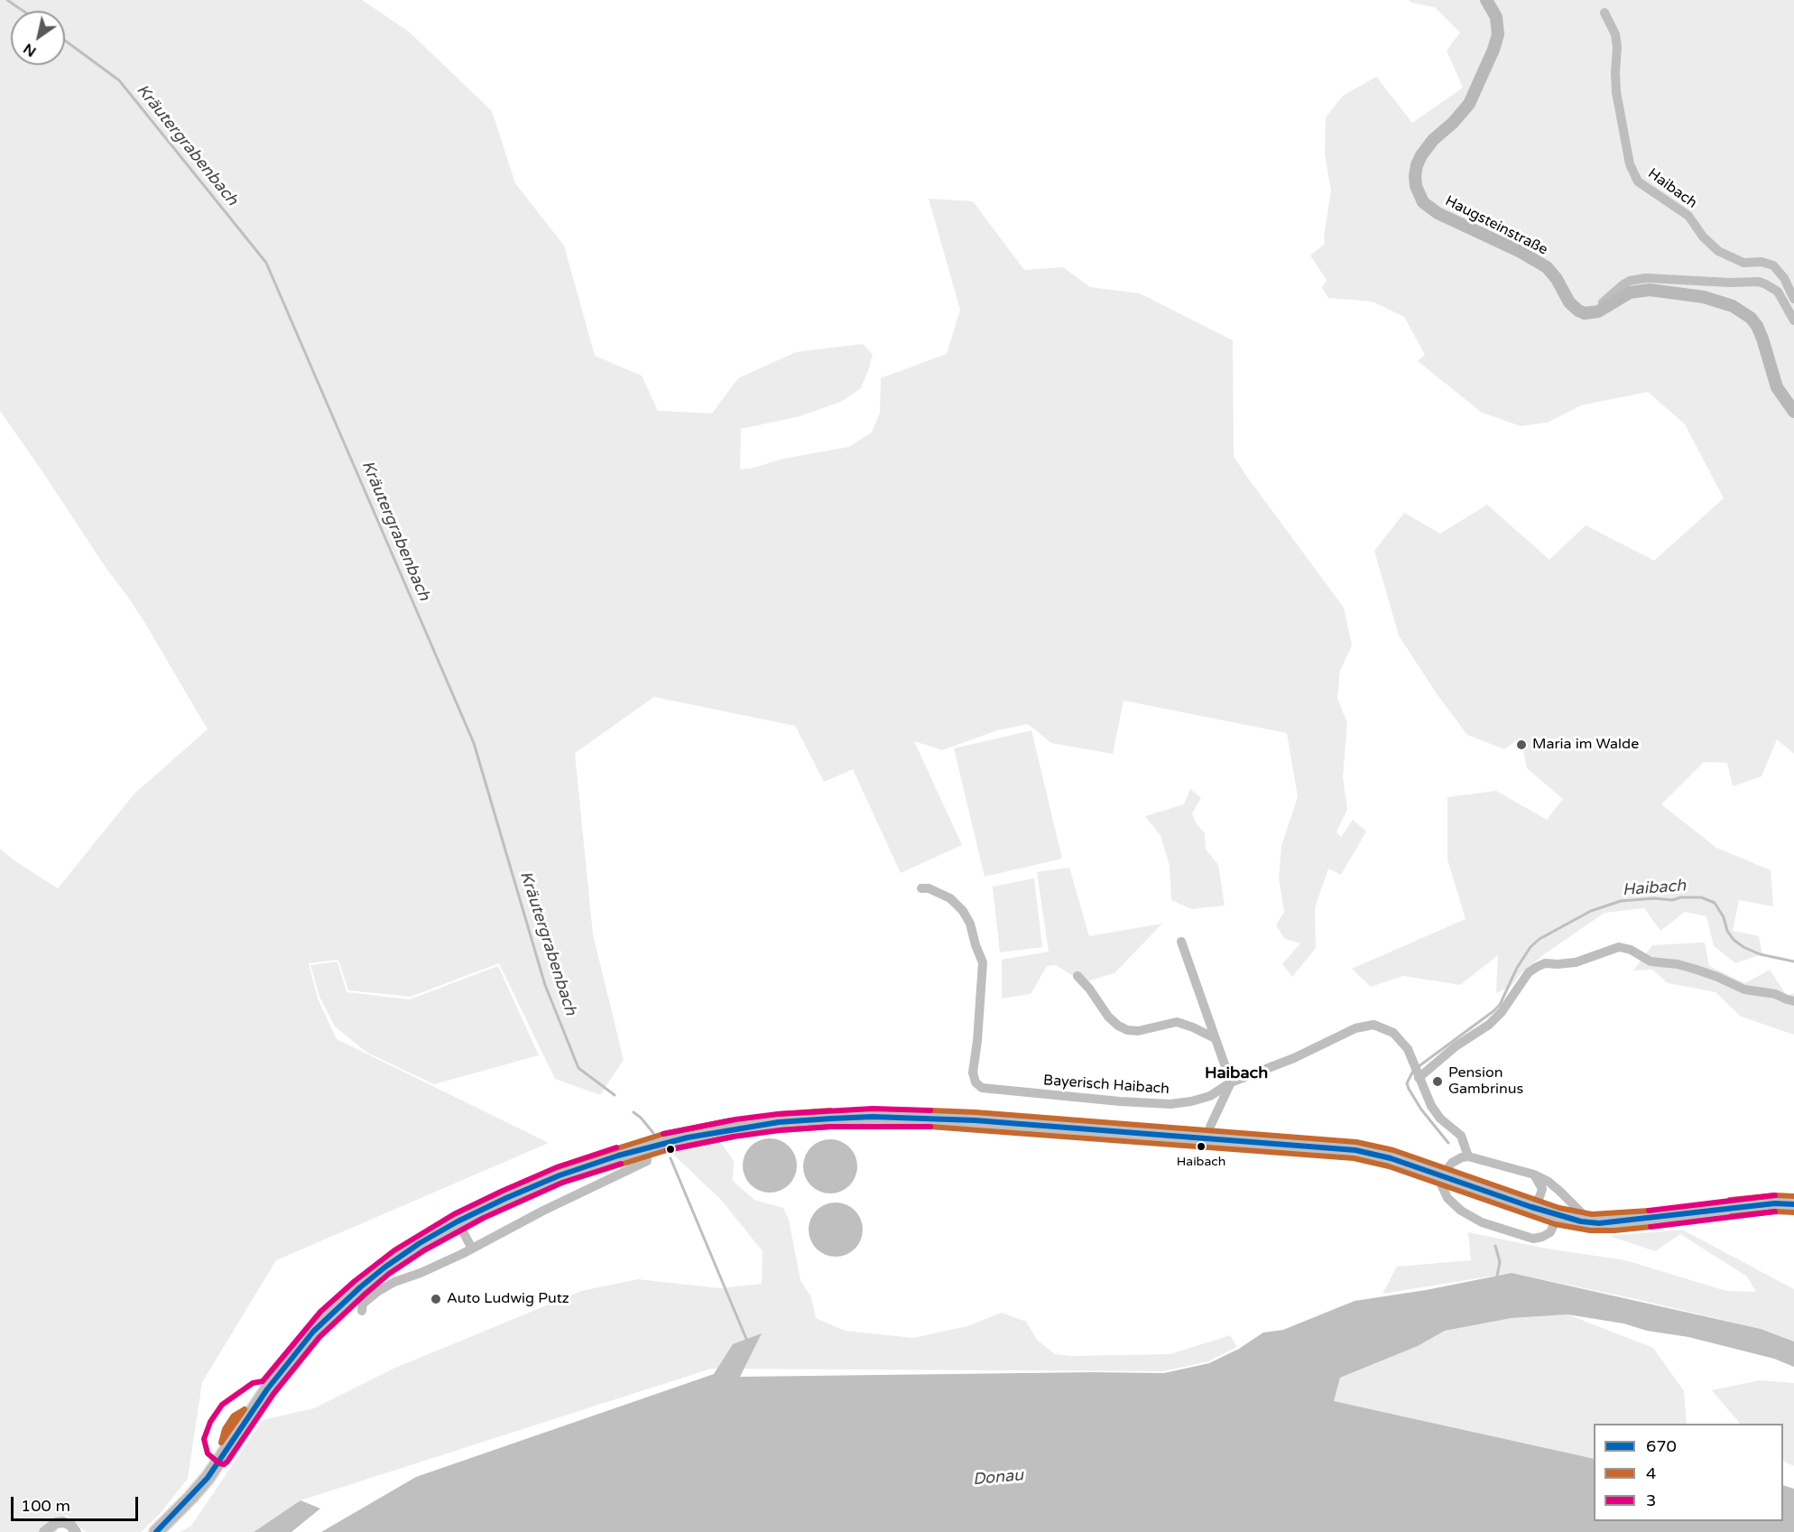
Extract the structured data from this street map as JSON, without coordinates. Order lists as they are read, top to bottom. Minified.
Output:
{"streets":{"main road":["Haugsteinstraße"],"street":["Haibach","Bayerisch Haibach"]},"districts":["Haibach"],"water":["Kräutergrabenbach","Haibach","Donau"],"places":["Maria im Walde","Pension Gambrinus","Haibach","Auto Ludwig Putz"],"lines":["transit line 3","transit line 4","transit line 670"],"legend":["670","4","3"],"scale_bar":"100 m","north":"bottom left"}
